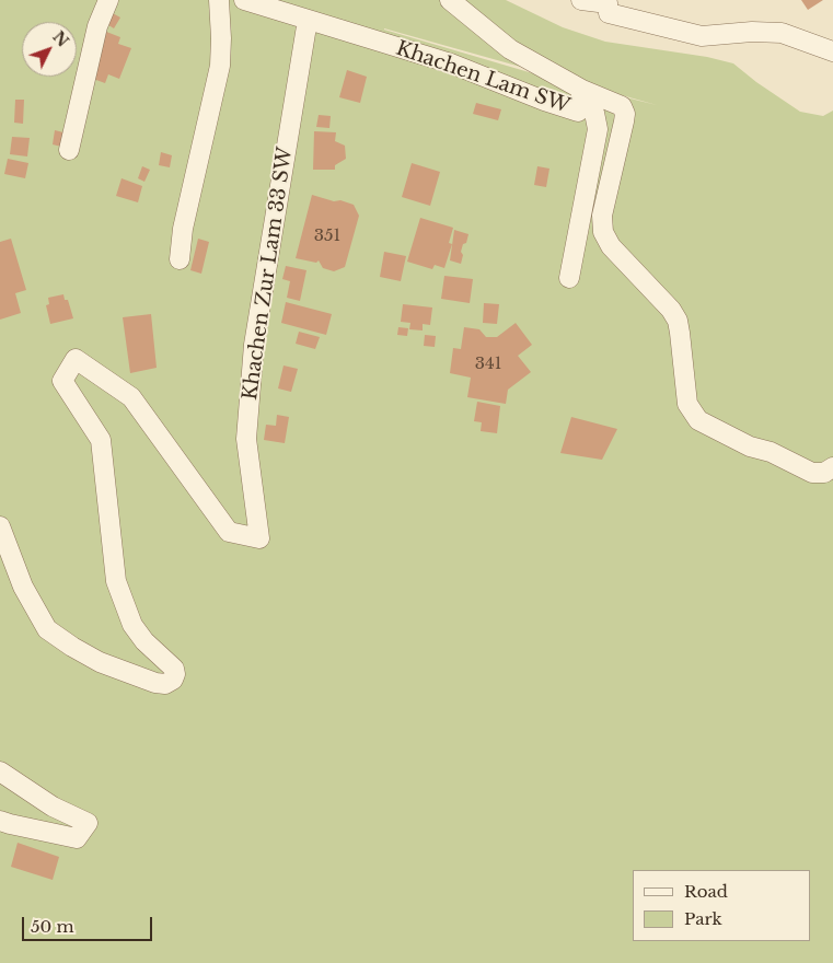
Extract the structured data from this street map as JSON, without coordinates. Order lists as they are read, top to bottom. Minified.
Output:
{"streets":{"street":["Khachen Lam SW","Khachen Zur Lam 33 SW"]},"crossings":[["Khachen Lam SW","Khachen Zur Lam 33 SW"]],"house_numbers":["351","341"],"legend":["Road","Park"],"scale_bar":"50 m","north":"top right"}
